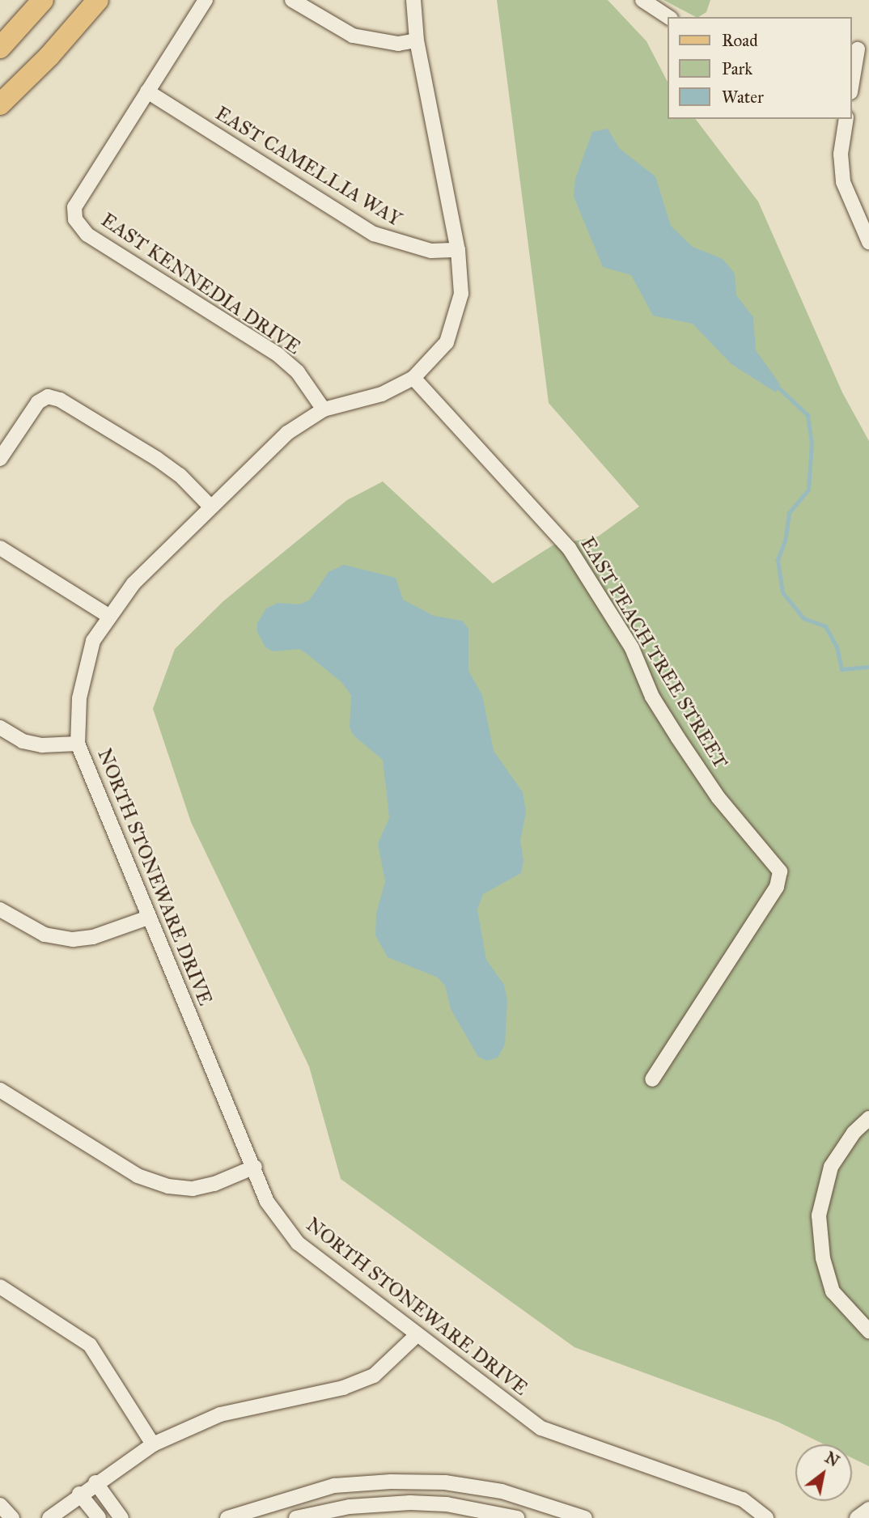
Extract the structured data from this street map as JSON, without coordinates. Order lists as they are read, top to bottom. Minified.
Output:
{"streets":{"street":["EAST CAMELLIA WAY","EAST KENNEDIA DRIVE","EAST PEACH TREE STREET","NORTH STONEWARE DRIVE"]},"crossings":[["EAST CAMELLIA WAY","EAST KENNEDIA DRIVE"],["EAST CAMELLIA WAY","NORTH STONEWARE DRIVE"],["EAST KENNEDIA DRIVE","NORTH STONEWARE DRIVE"],["EAST PEACH TREE STREET","NORTH STONEWARE DRIVE"]],"legend":["Road","Park","Water"],"north":"top right"}
